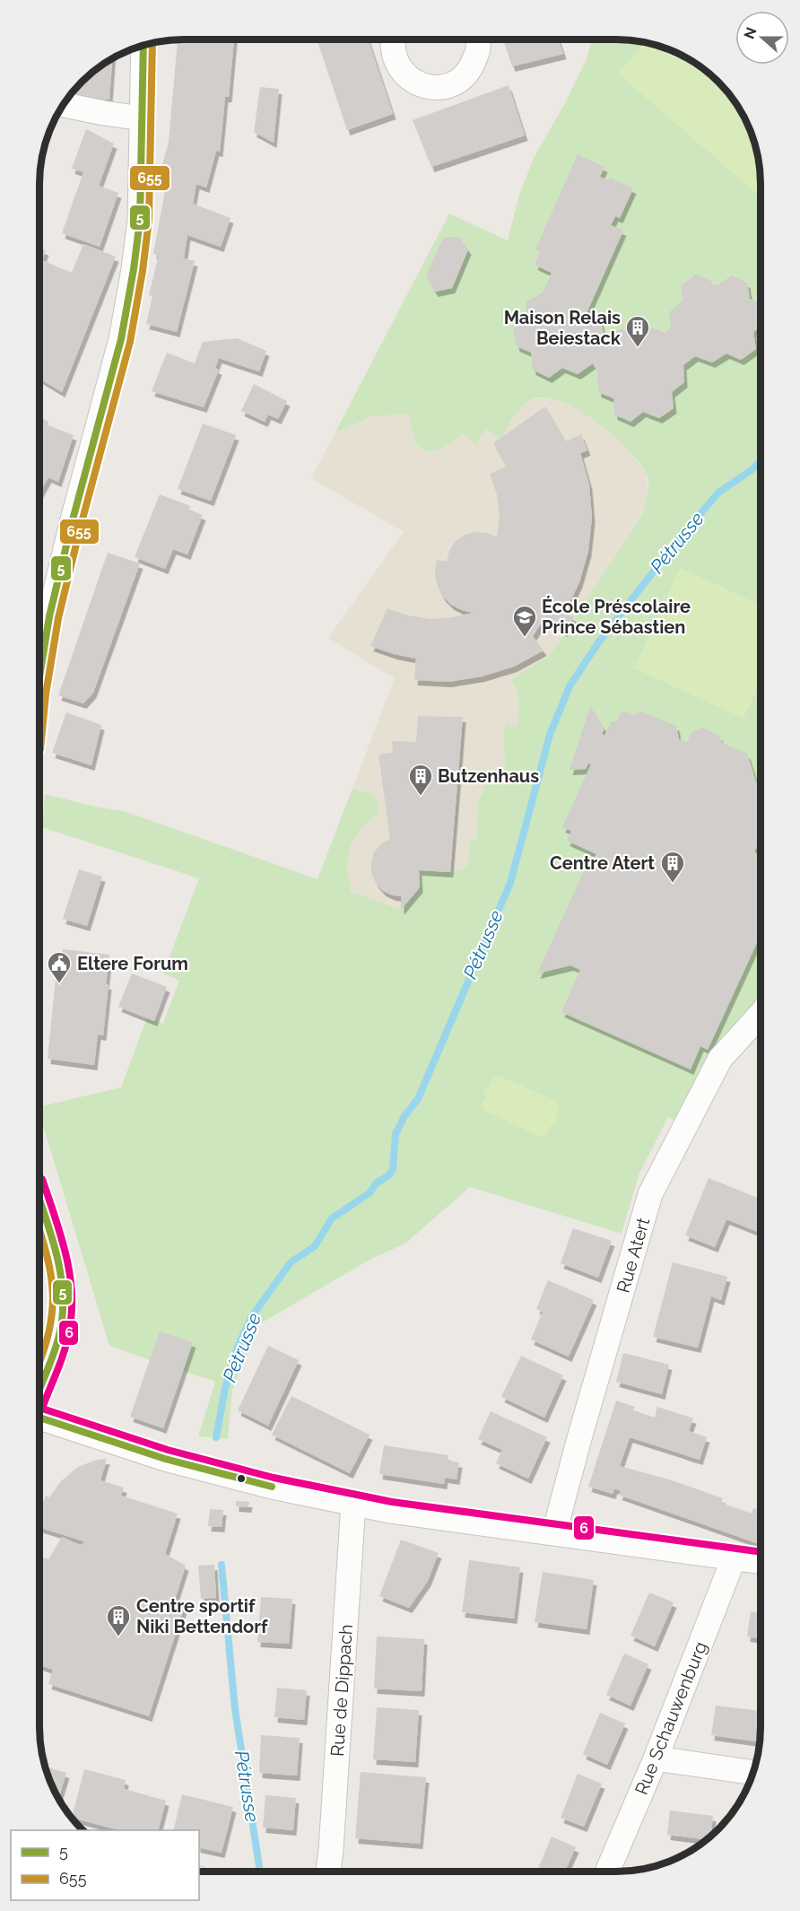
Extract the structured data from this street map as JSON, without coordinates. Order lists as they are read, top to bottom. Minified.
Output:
{"streets":{"street":["Rue Atert","Rue de Dippach","Rue Schauwenburg"]},"water":["Pétrusse"],"places":{"building":["Maison Relais Beiestack","Butzenhaus","Centre Atert","Centre sportif Niki Bettendorf"],"school or university":["École Préscolaire Prince Sébastien"],"public building":["Eltere Forum"]},"lines":["transit line 655","transit line 5","transit line 6"],"legend":["5","655"],"north":"left"}
